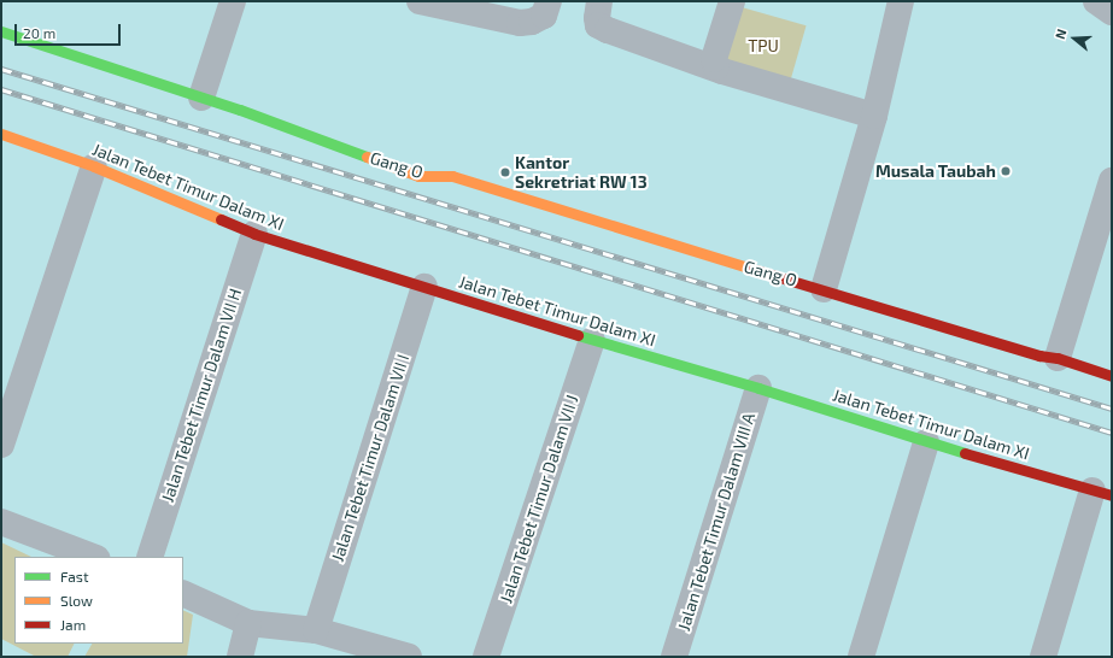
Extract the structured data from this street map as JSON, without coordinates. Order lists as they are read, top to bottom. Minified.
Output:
{"streets":{"street":["Gang O","Jalan Tebet Timur Dalam XI","Jalan Tebet Timur Dalam VII H","Jalan Tebet Timur Dalam VII I","Jalan Tebet Timur Dalam VII J","Jalan Tebet Timur Dalam VIII A"]},"crossings":[["Jalan Tebet Timur Dalam XI","Jalan Tebet Timur Dalam VII H"],["Jalan Tebet Timur Dalam XI","Jalan Tebet Timur Dalam VII I"],["Jalan Tebet Timur Dalam XI","Jalan Tebet Timur Dalam VII J"],["Jalan Tebet Timur Dalam XI","Jalan Tebet Timur Dalam VIII A"]],"parks":["TPU"],"places":["Musala Taubah","Kantor Sekretriat RW 13"],"legend":["Fast","Slow","Jam"],"scale_bar":"20 m","north":"left"}
